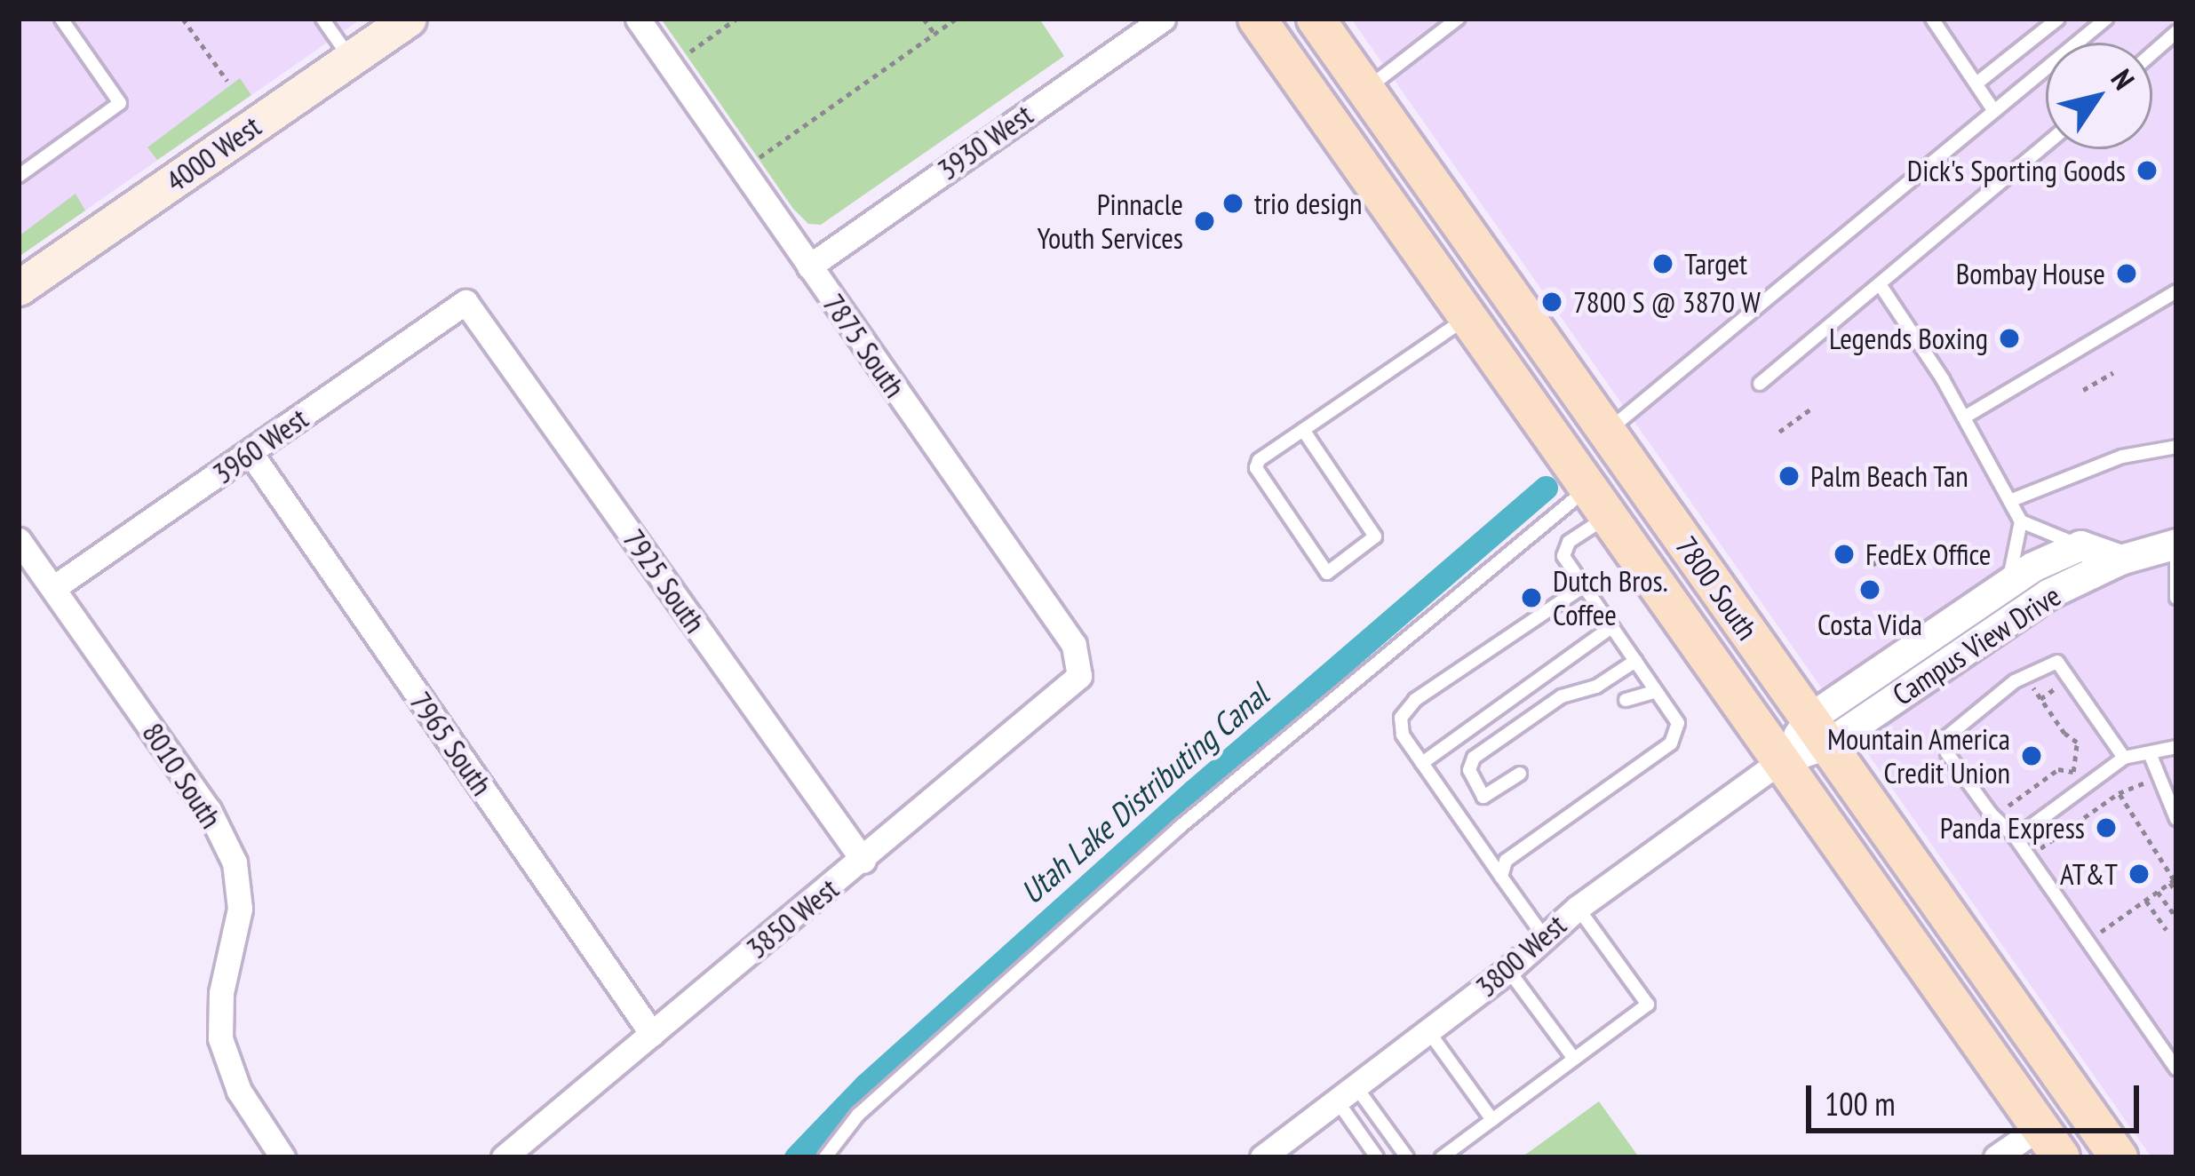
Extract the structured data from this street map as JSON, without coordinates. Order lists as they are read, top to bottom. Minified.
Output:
{"streets":{"main road":["4000 West","7800 South"],"street":["3930 West","7875 South","3960 West","7925 South","Campus View Drive","7965 South","8010 South","3850 West","3800 West"]},"crossings":[["3930 West","7875 South"],["7875 South","3850 West"],["3960 West","7925 South"],["3960 West","7965 South"],["3960 West","8010 South"],["7925 South","3850 West"],["7800 South","Campus View Drive"],["7800 South","3800 West"],["Campus View Drive","3800 West"],["7965 South","3850 West"]],"water":["Utah Lake Distributing Canal"],"places":["Dick's Sporting Goods","trio design","Pinnacle Youth Services","Target","Bombay House","7800 S @ 3870 W","Legends Boxing","Palm Beach Tan","FedEx Office","Costa Vida","Dutch Bros. Coffee","Mountain America Credit Union","Panda Express","AT&T"],"scale_bar":"100 m","north":"top right"}
